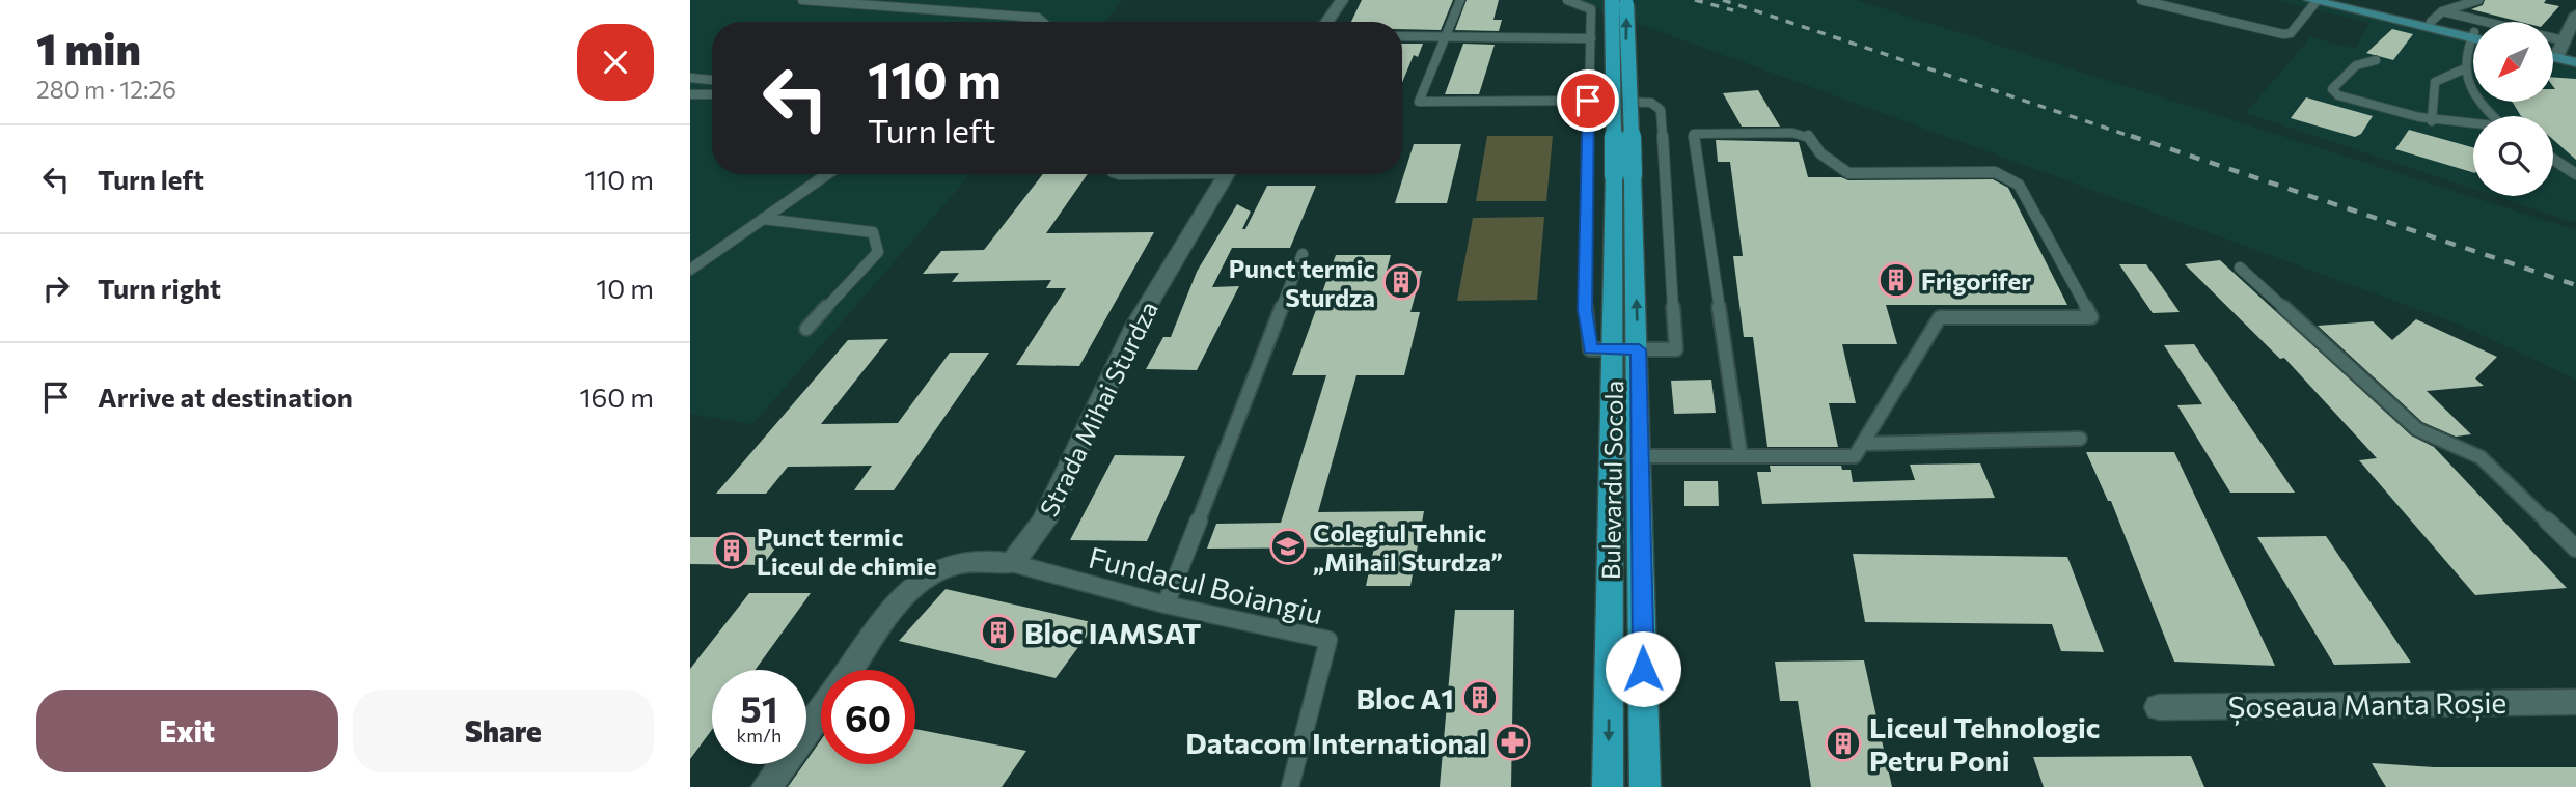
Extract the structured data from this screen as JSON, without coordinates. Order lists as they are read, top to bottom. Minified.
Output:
{"streets":{"main road":["Bulevardul Socola"],"street":["Strada Mihai Sturdza","Șoseaua Manta Roșie"],"lane":["Fundacul Boiangiu"]},"crossings":[["Strada Mihai Sturdza","Fundacul Boiangiu"]],"places":{"building":["Frigorifer","Punct termic Sturdza","Punct termic Liceul de chimie","Bloc IAMSAT","Bloc A1","Liceul Tehnologic Petru Poni"],"school or university":["Colegiul Tehnic „Mihail Sturdza”"],"pharmacy":["Datacom International"]},"north":"bottom left","page":{"heading":["1 min","280 m · 12:26"],"turn":["110 m","Turn left"],"list":[{"name":"Turn left","value":"110 m"},{"name":"Turn right","value":"10 m"},{"name":"Arrive at destination","value":"160 m"}],"speed":"51 km/h","limit":"60","buttons":["Exit","Share"]}}
